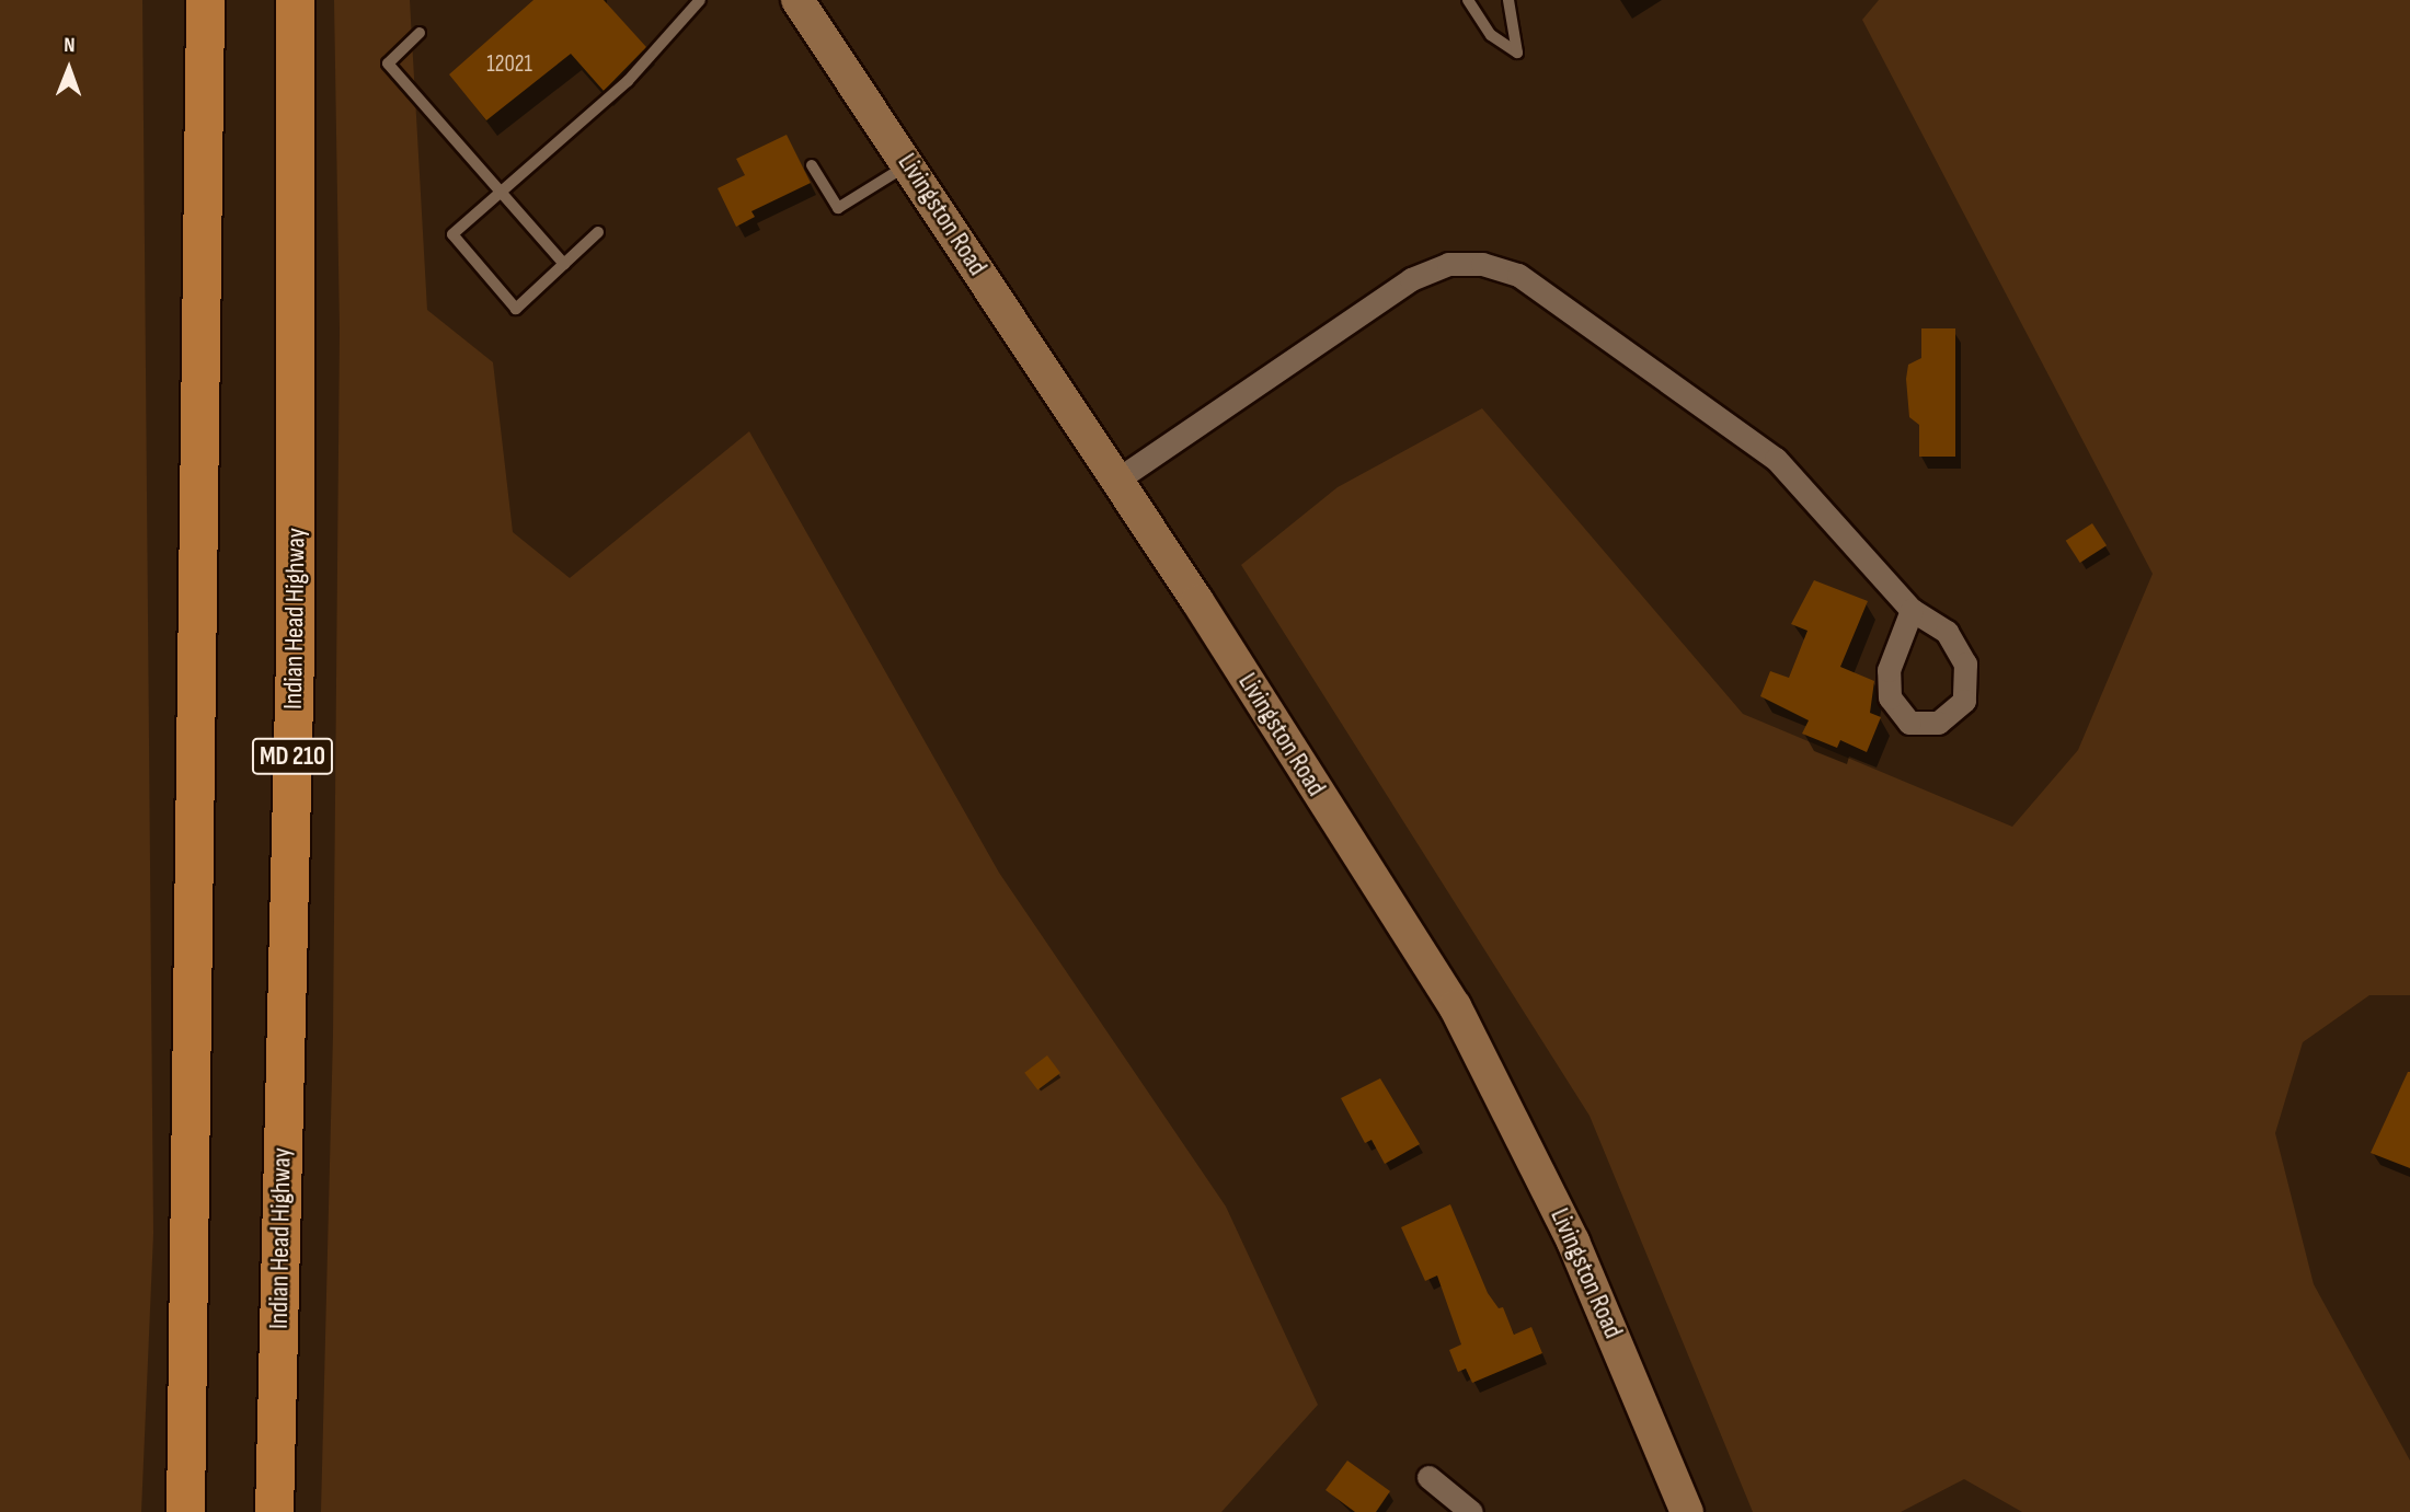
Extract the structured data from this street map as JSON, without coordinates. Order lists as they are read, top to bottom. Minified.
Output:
{"streets":{"highway":["Indian Head Highway","MD 210"],"main road":["Livingston Road"]},"house_numbers":["12021"],"north":"top"}
